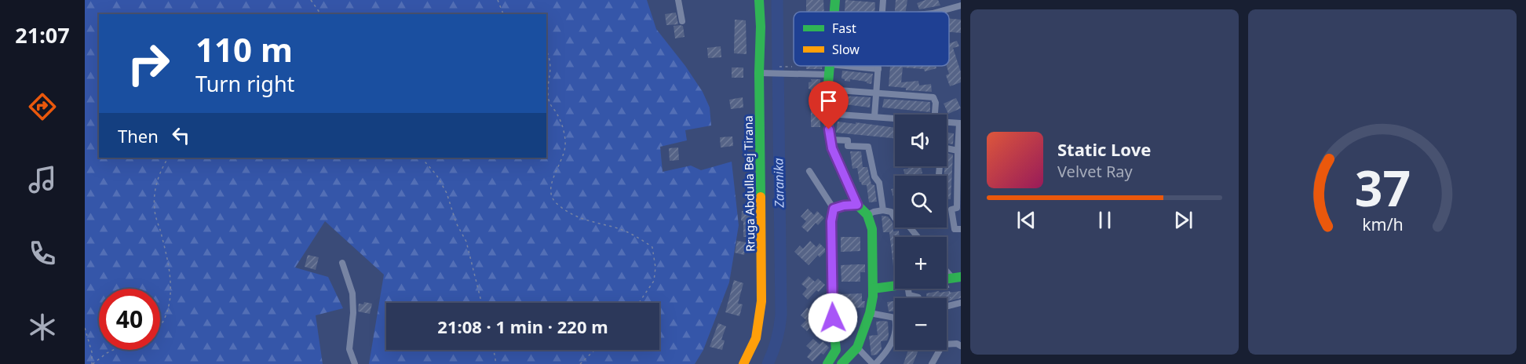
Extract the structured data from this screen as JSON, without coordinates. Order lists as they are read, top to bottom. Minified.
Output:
{"streets":{"street":["Rruga Abdulla Bej Tirana"]},"water":["Zaranika"],"legend":["Fast","Slow"],"page":{"tabs":"21:07","turn":["110 m","Turn right"],"then":"Then","map_buttons":["+","−"],"song":["Static Love","Velvet Ray"],"limit":"40","trip":"21:08 · 1 min · 220 m","gauge":["37","km/h"]}}
